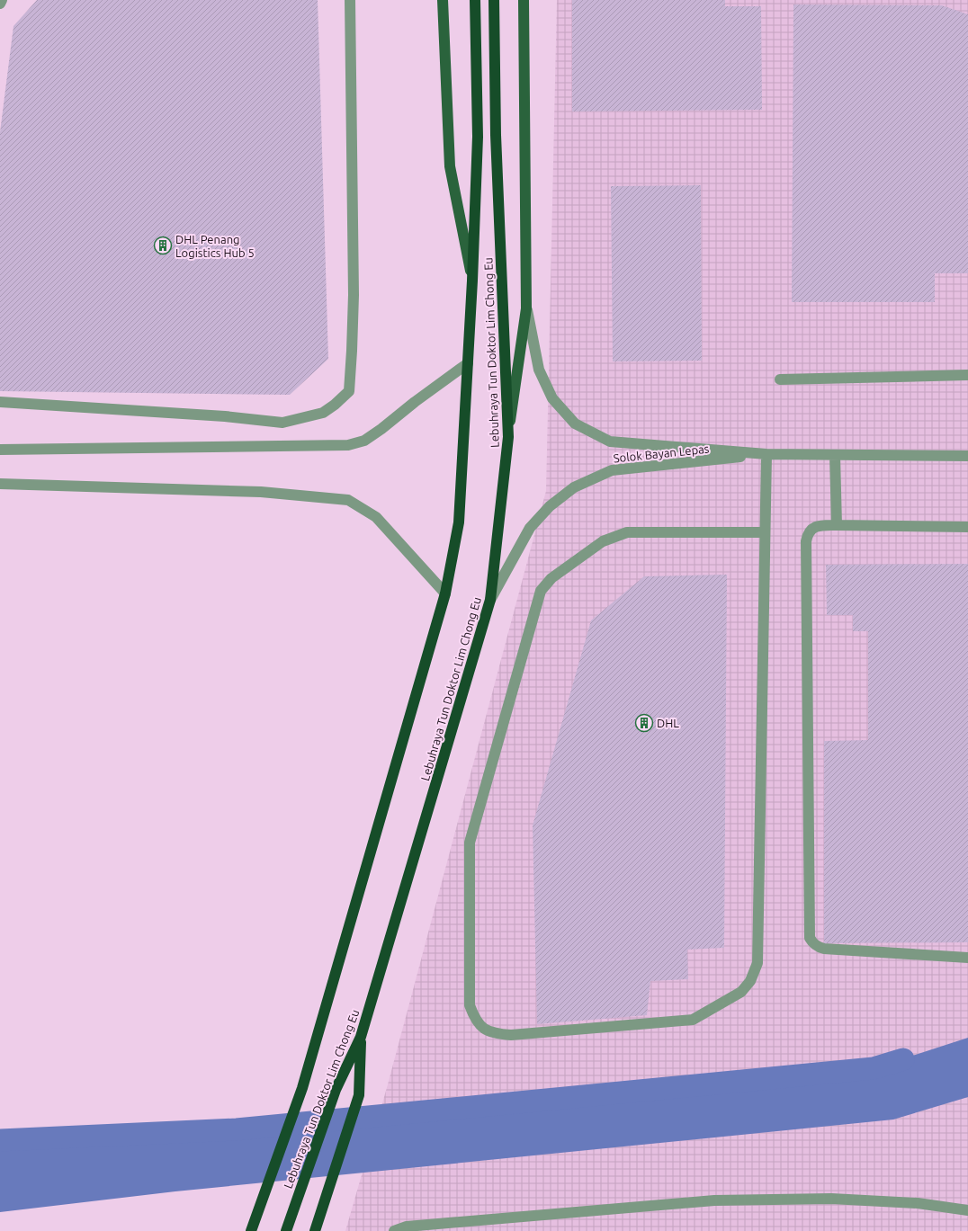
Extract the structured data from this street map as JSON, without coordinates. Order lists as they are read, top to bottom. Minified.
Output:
{"streets":{"highway":["Lebuhraya Tun Doktor Lim Chong Eu"],"street":["Solok Bayan Lepas"]},"crossings":[["Lebuhraya Tun Doktor Lim Chong Eu","Solok Bayan Lepas"]],"places":{"building":["DHL Penang Logistics Hub 5","DHL"]}}
